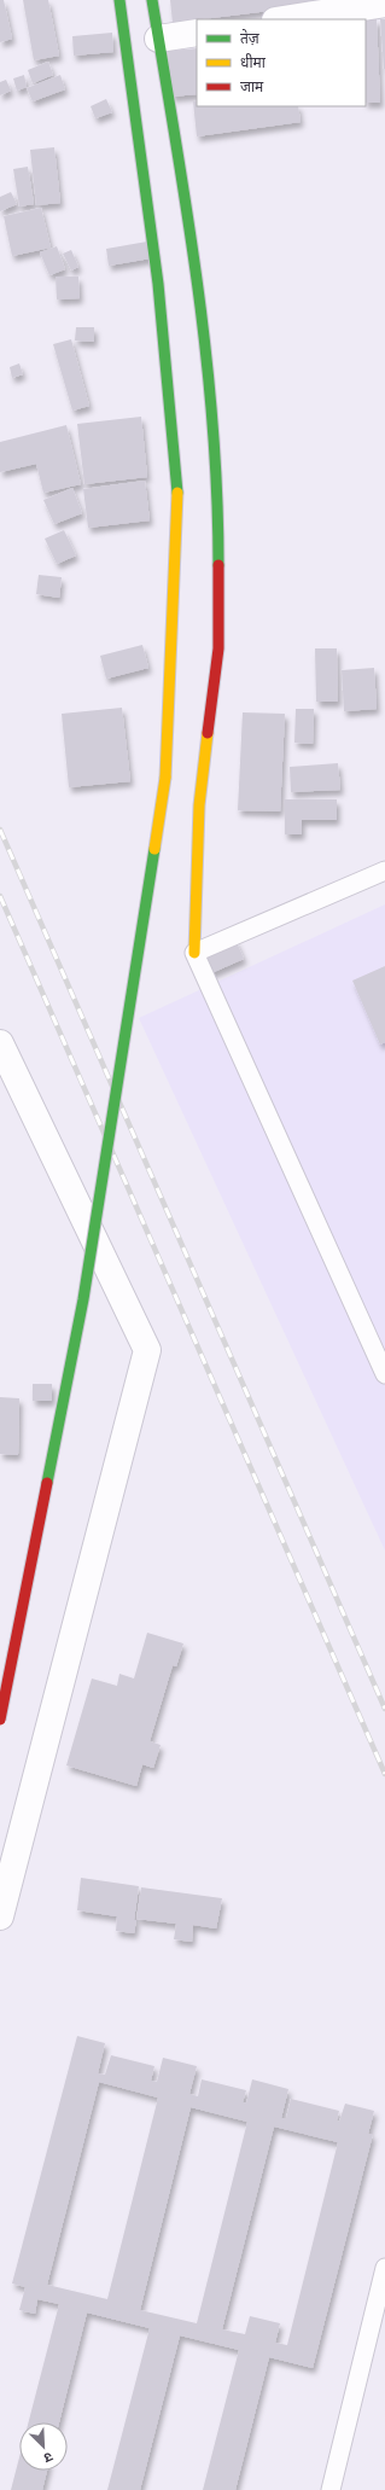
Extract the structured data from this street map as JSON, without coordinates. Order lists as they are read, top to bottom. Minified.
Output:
{"legend":["तेज़","धीमा","जाम"],"north":"bottom right"}
